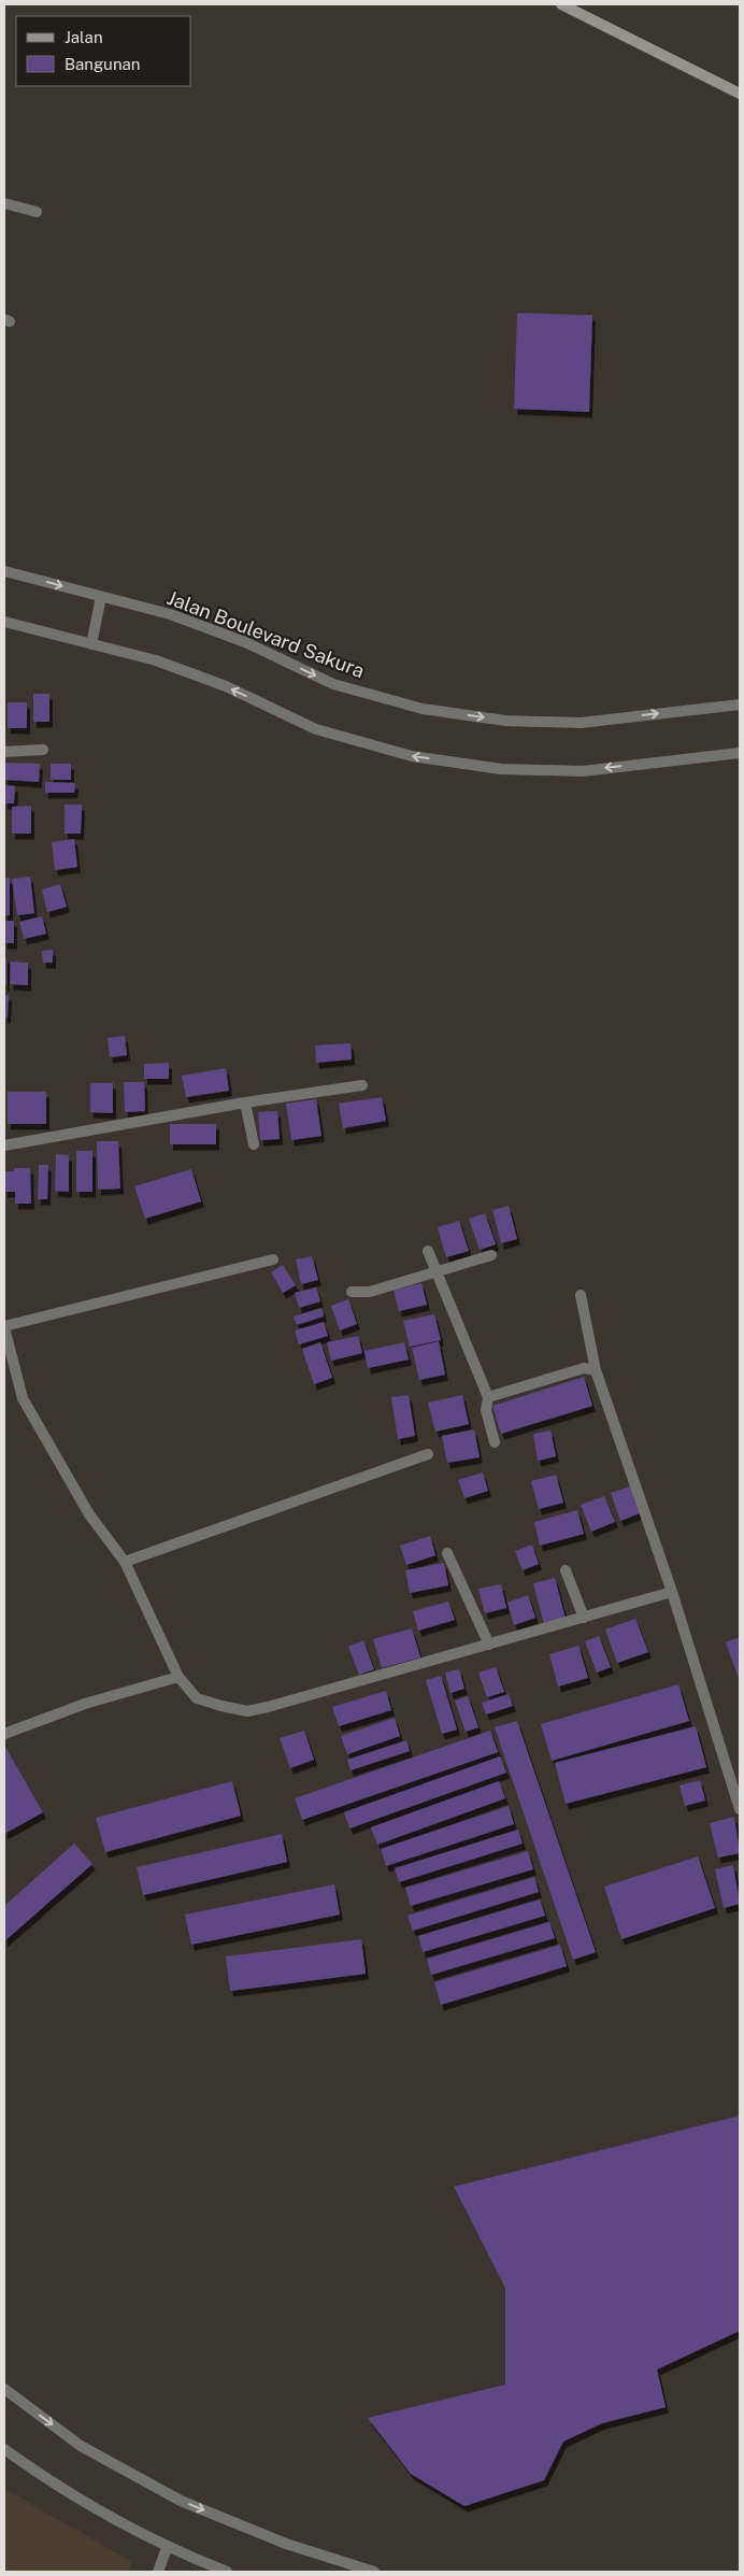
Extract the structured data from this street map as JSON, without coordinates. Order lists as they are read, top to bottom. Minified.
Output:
{"streets":{"street":["Jalan Boulevard Sakura"]},"legend":["Jalan","Bangunan"]}
